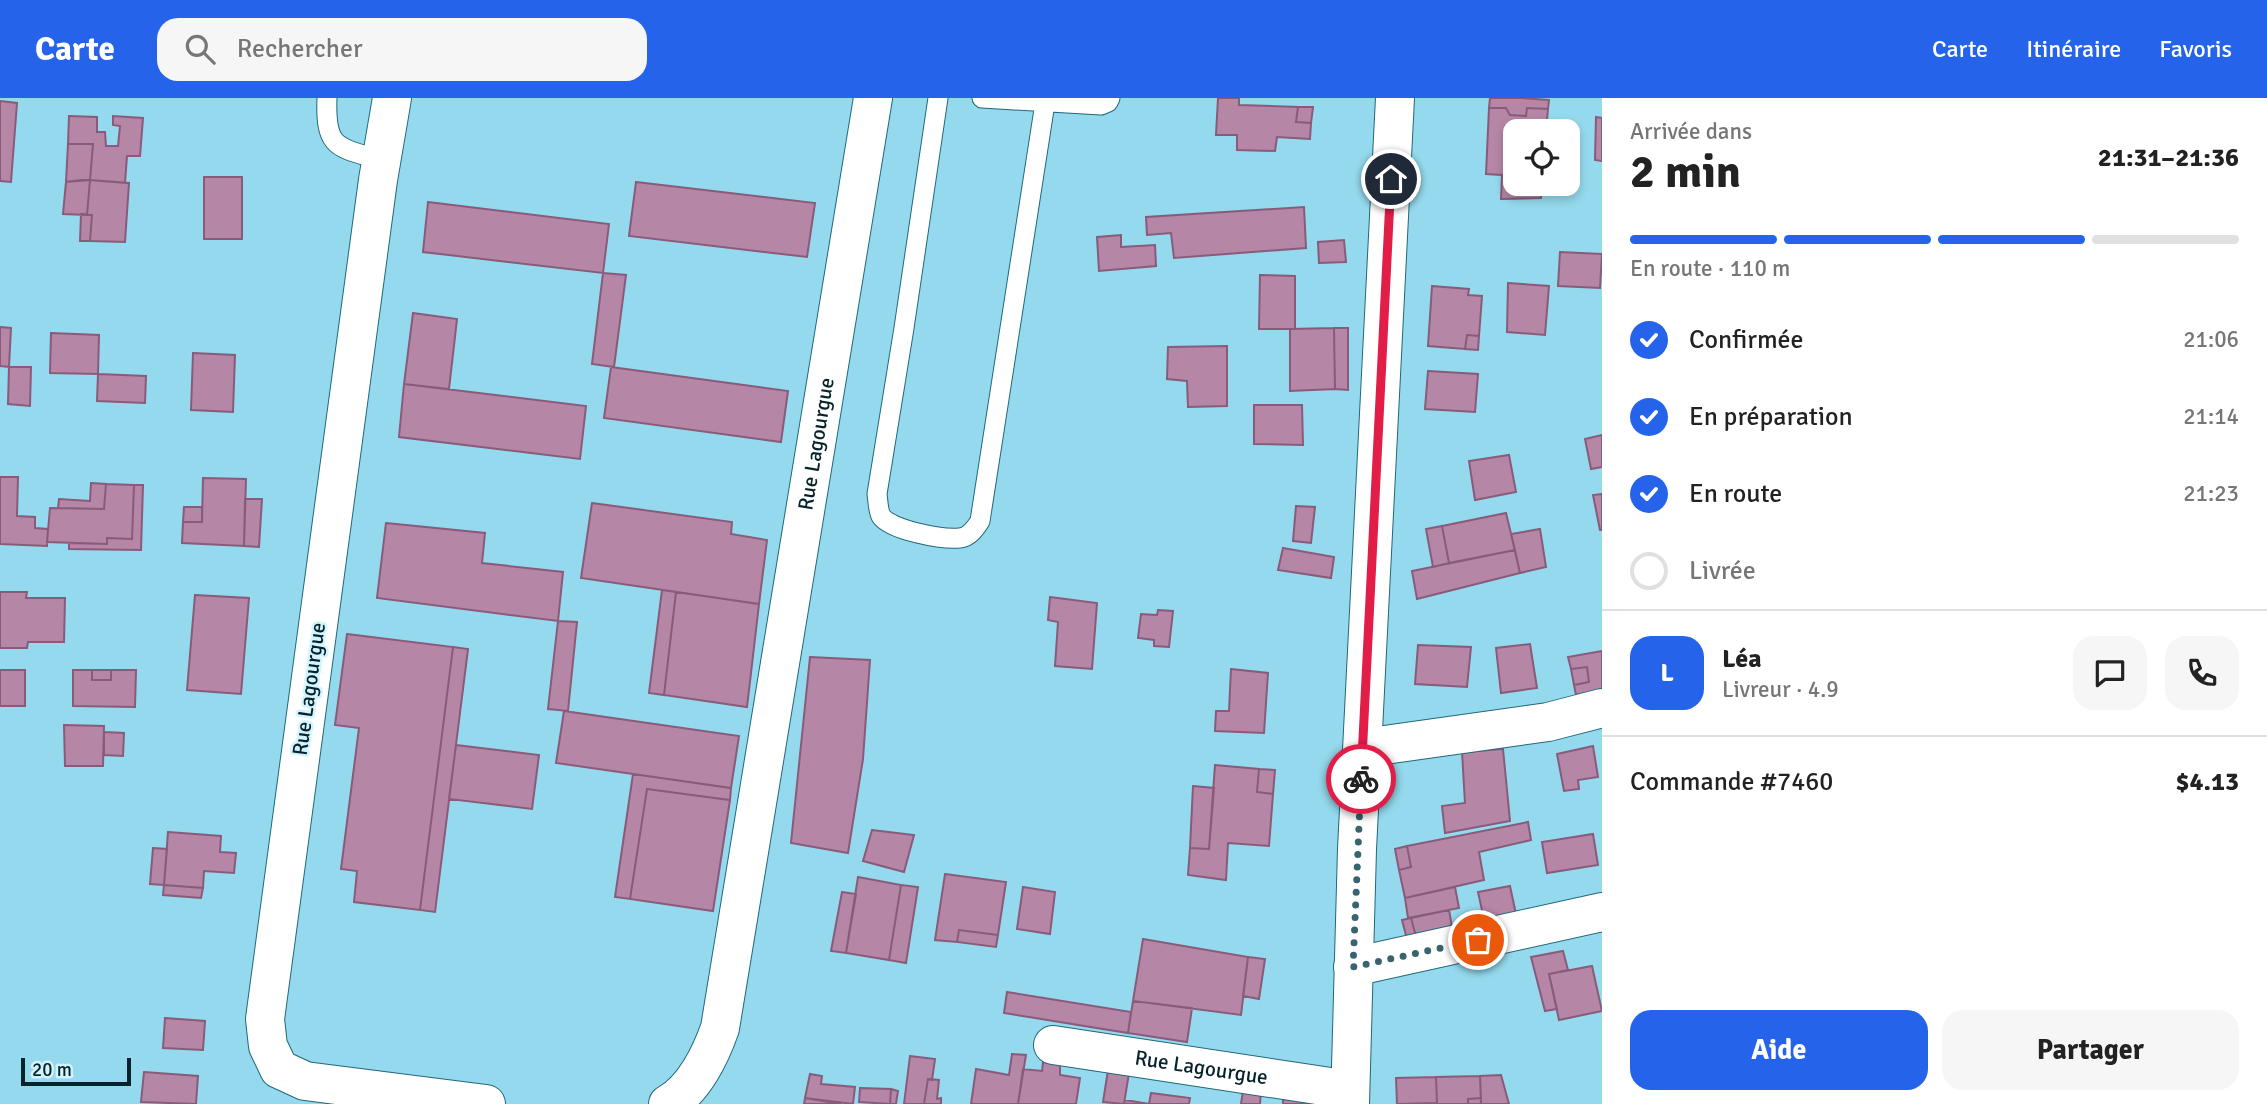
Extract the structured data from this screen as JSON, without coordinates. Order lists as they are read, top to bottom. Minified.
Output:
{"streets":{"street":["Rue Lagourgue"]},"scale_bar":"20 m","page":{"header":"Carte","search":"Rechercher","nav":["Carte","Itinéraire","Favoris"],"heading":["2 min","Arrivée dans","21:31–21:36"],"panel":["Léa","Livreur · 4.9","Commande #7460","$4.13"],"bar":"En route · 110 m","list":[["Confirmée","21:06"],["En préparation","21:14"],["En route","21:23"],"Livrée"],"round":"L","buttons":["Aide","Partager"],"scale":"20 m"}}
